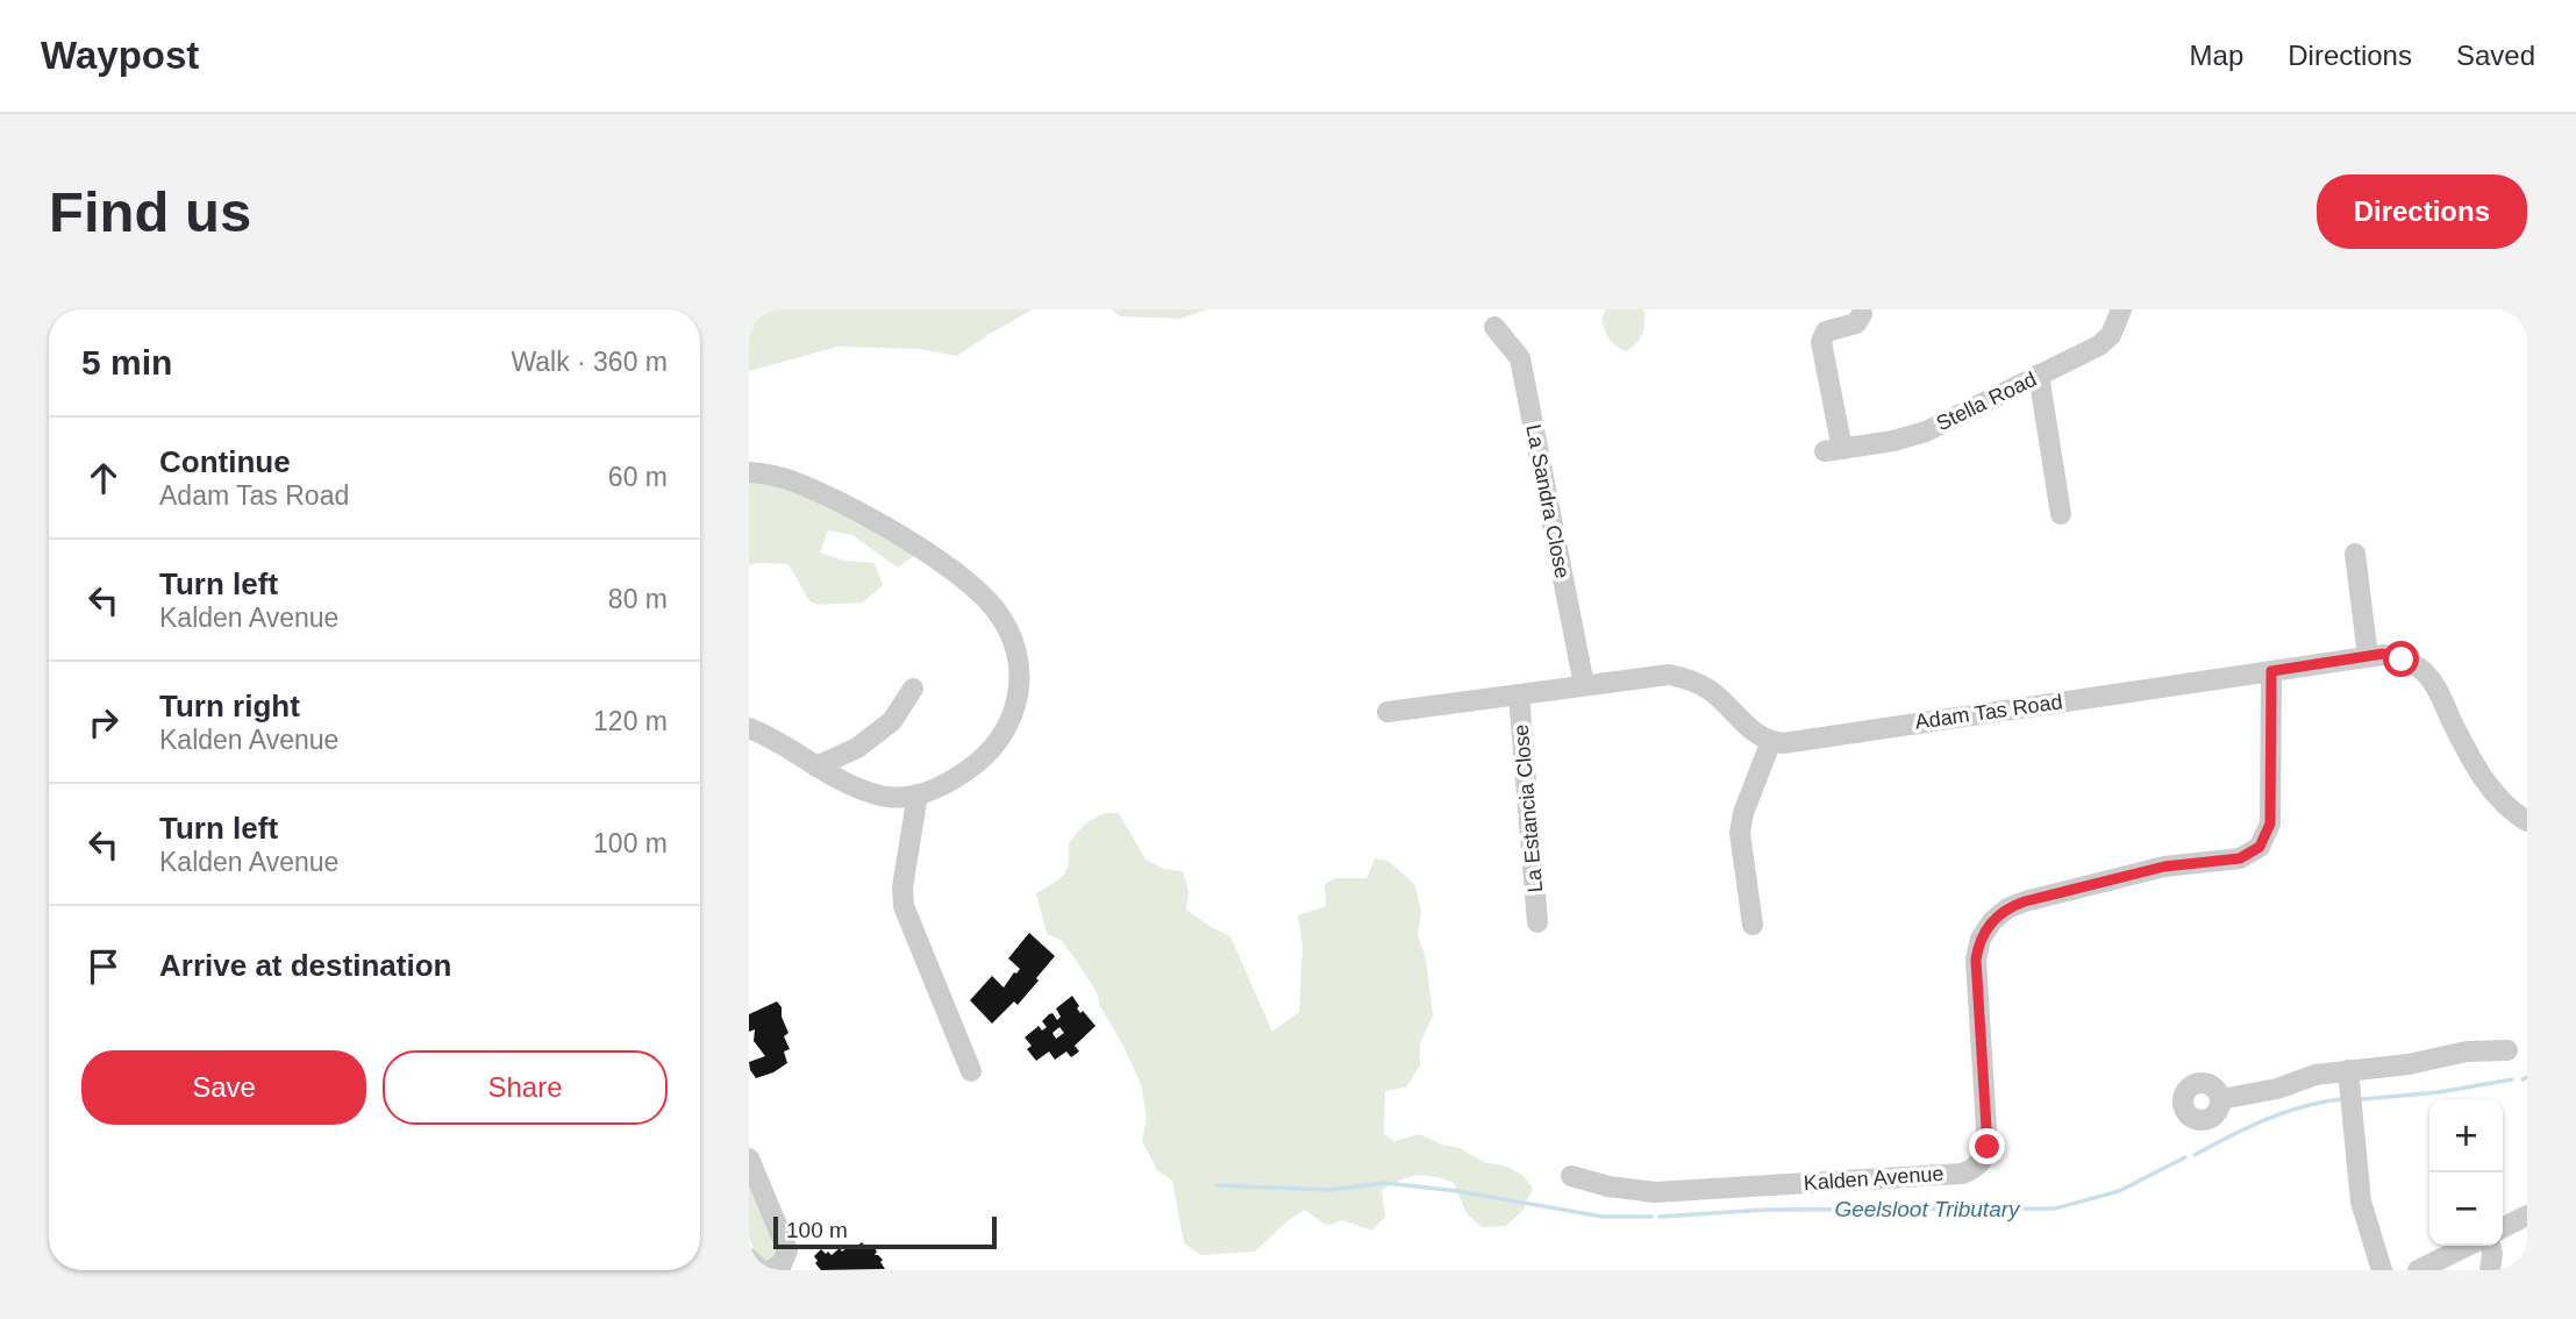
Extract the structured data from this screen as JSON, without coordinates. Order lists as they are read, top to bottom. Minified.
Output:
{"streets":{"street":["Stella Road","La Sandra Close","Adam Tas Road","La Estancia Close","Kalden Avenue"]},"crossings":[["Adam Tas Road","Kalden Avenue"]],"water":["Geelsloot Tributary"],"scale_bar":"100 m","page":{"header":"Waypost","nav":["Map","Directions","Saved"],"buttons":["Directions",["Save","Share"]],"title":"Find us","heading":["5 min","Walk · 360 m"],"list":[["Continue","Adam Tas Road","60 m"],["Turn left","Kalden Avenue","80 m"],["Turn right","Kalden Avenue","120 m"],["Turn left","Kalden Avenue","100 m"],"Arrive at destination"],"map_buttons":["+","−"],"scale":"100 m"}}
